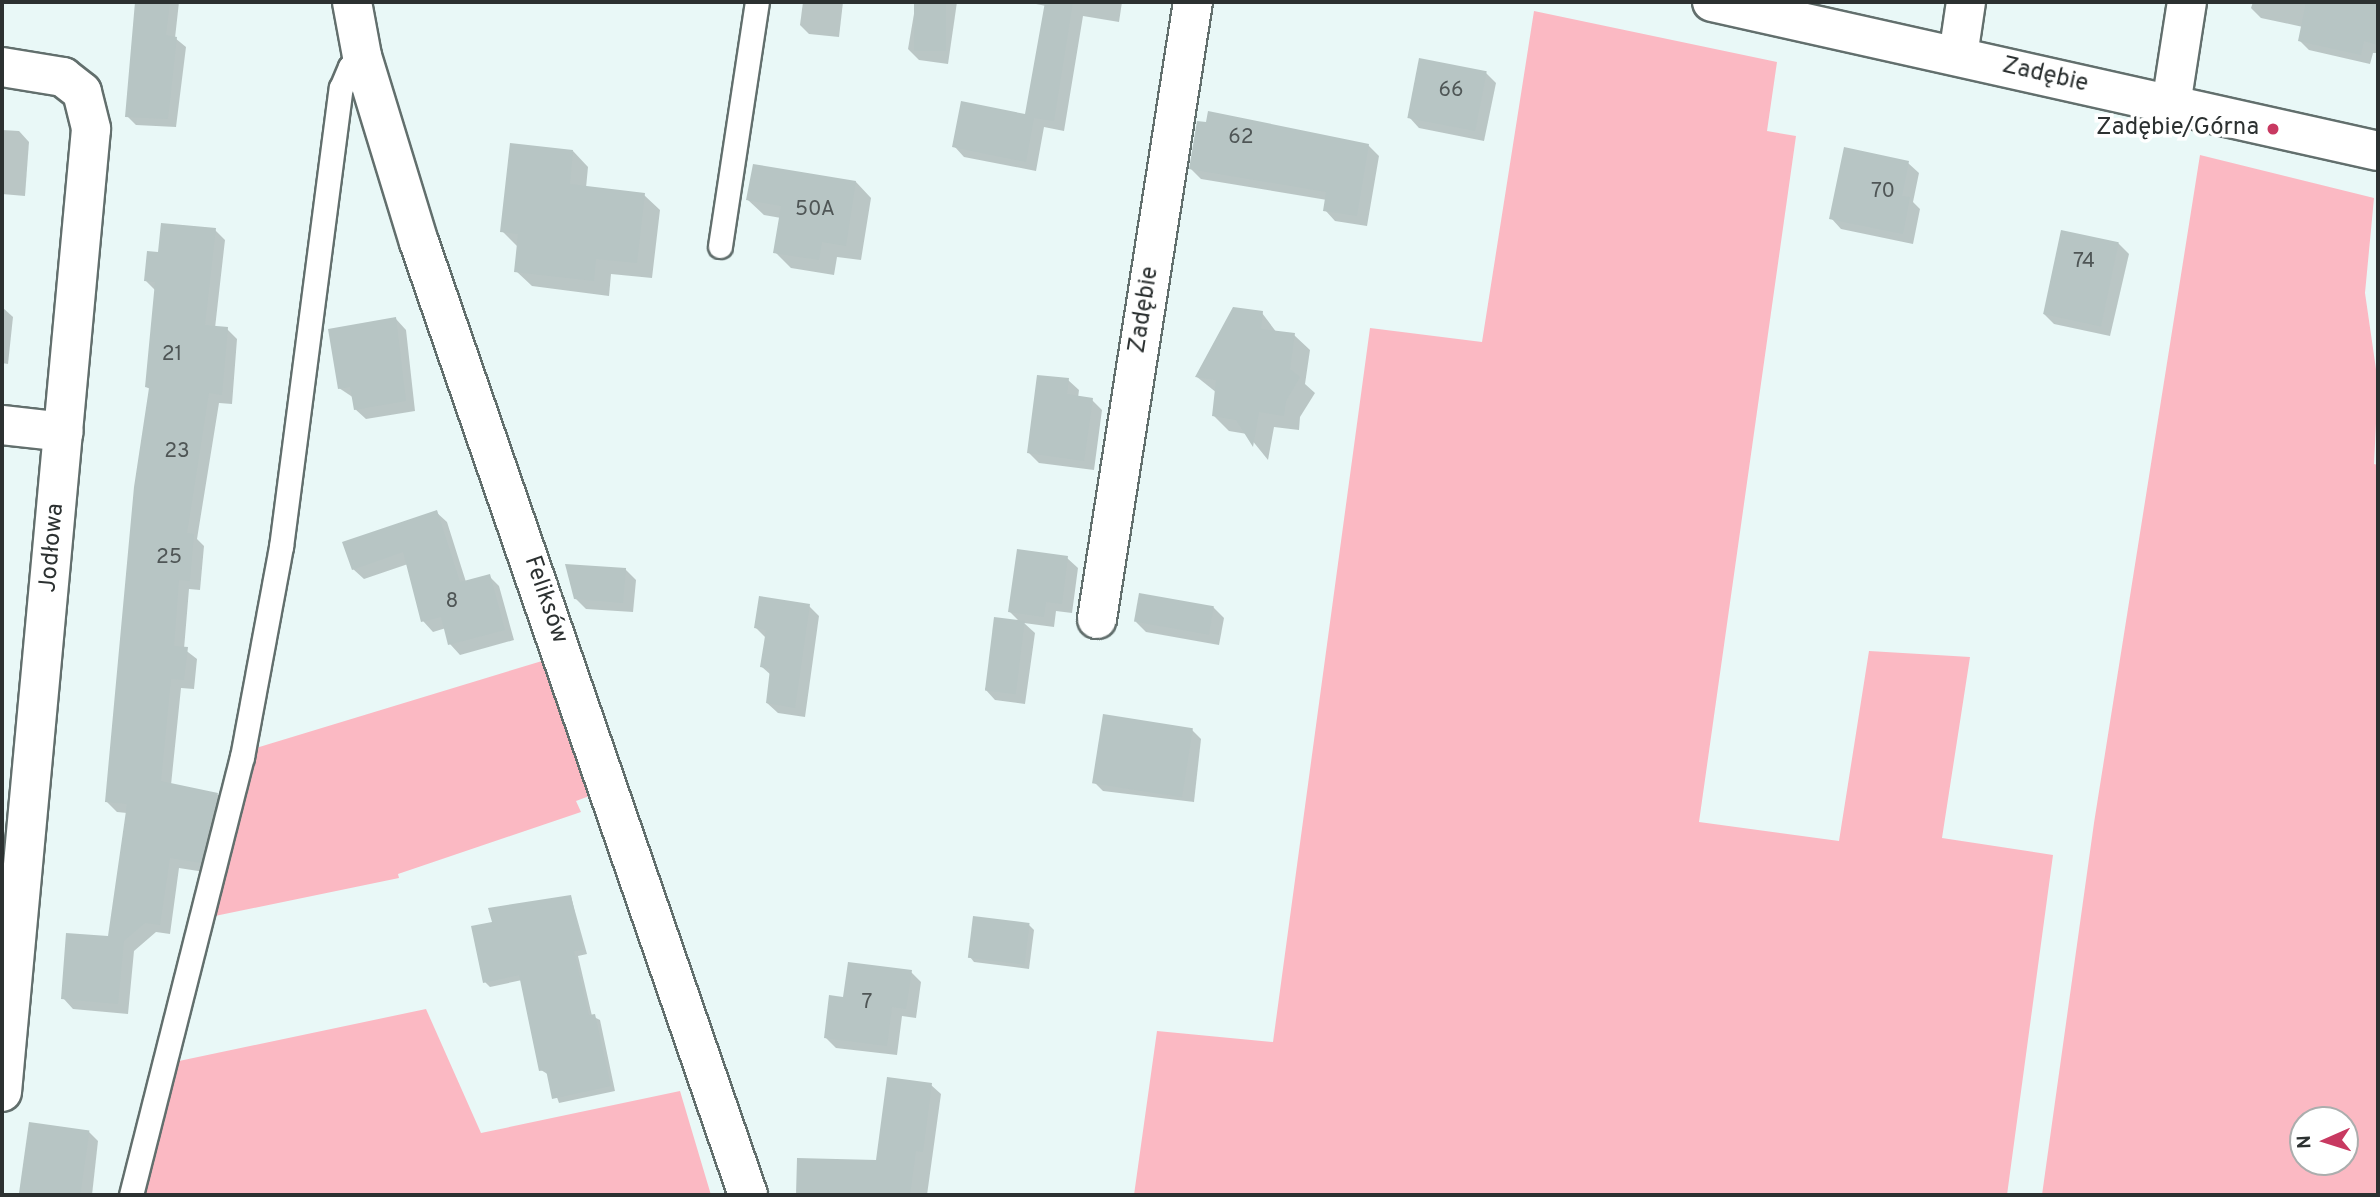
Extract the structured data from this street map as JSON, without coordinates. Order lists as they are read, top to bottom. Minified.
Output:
{"streets":{"street":["Zadębie","Jodłowa","Feliksów"]},"places":["Zadębie/Górna"],"house_numbers":["66","62","70","50A","74","21","23","25","8","7"],"north":"left"}
